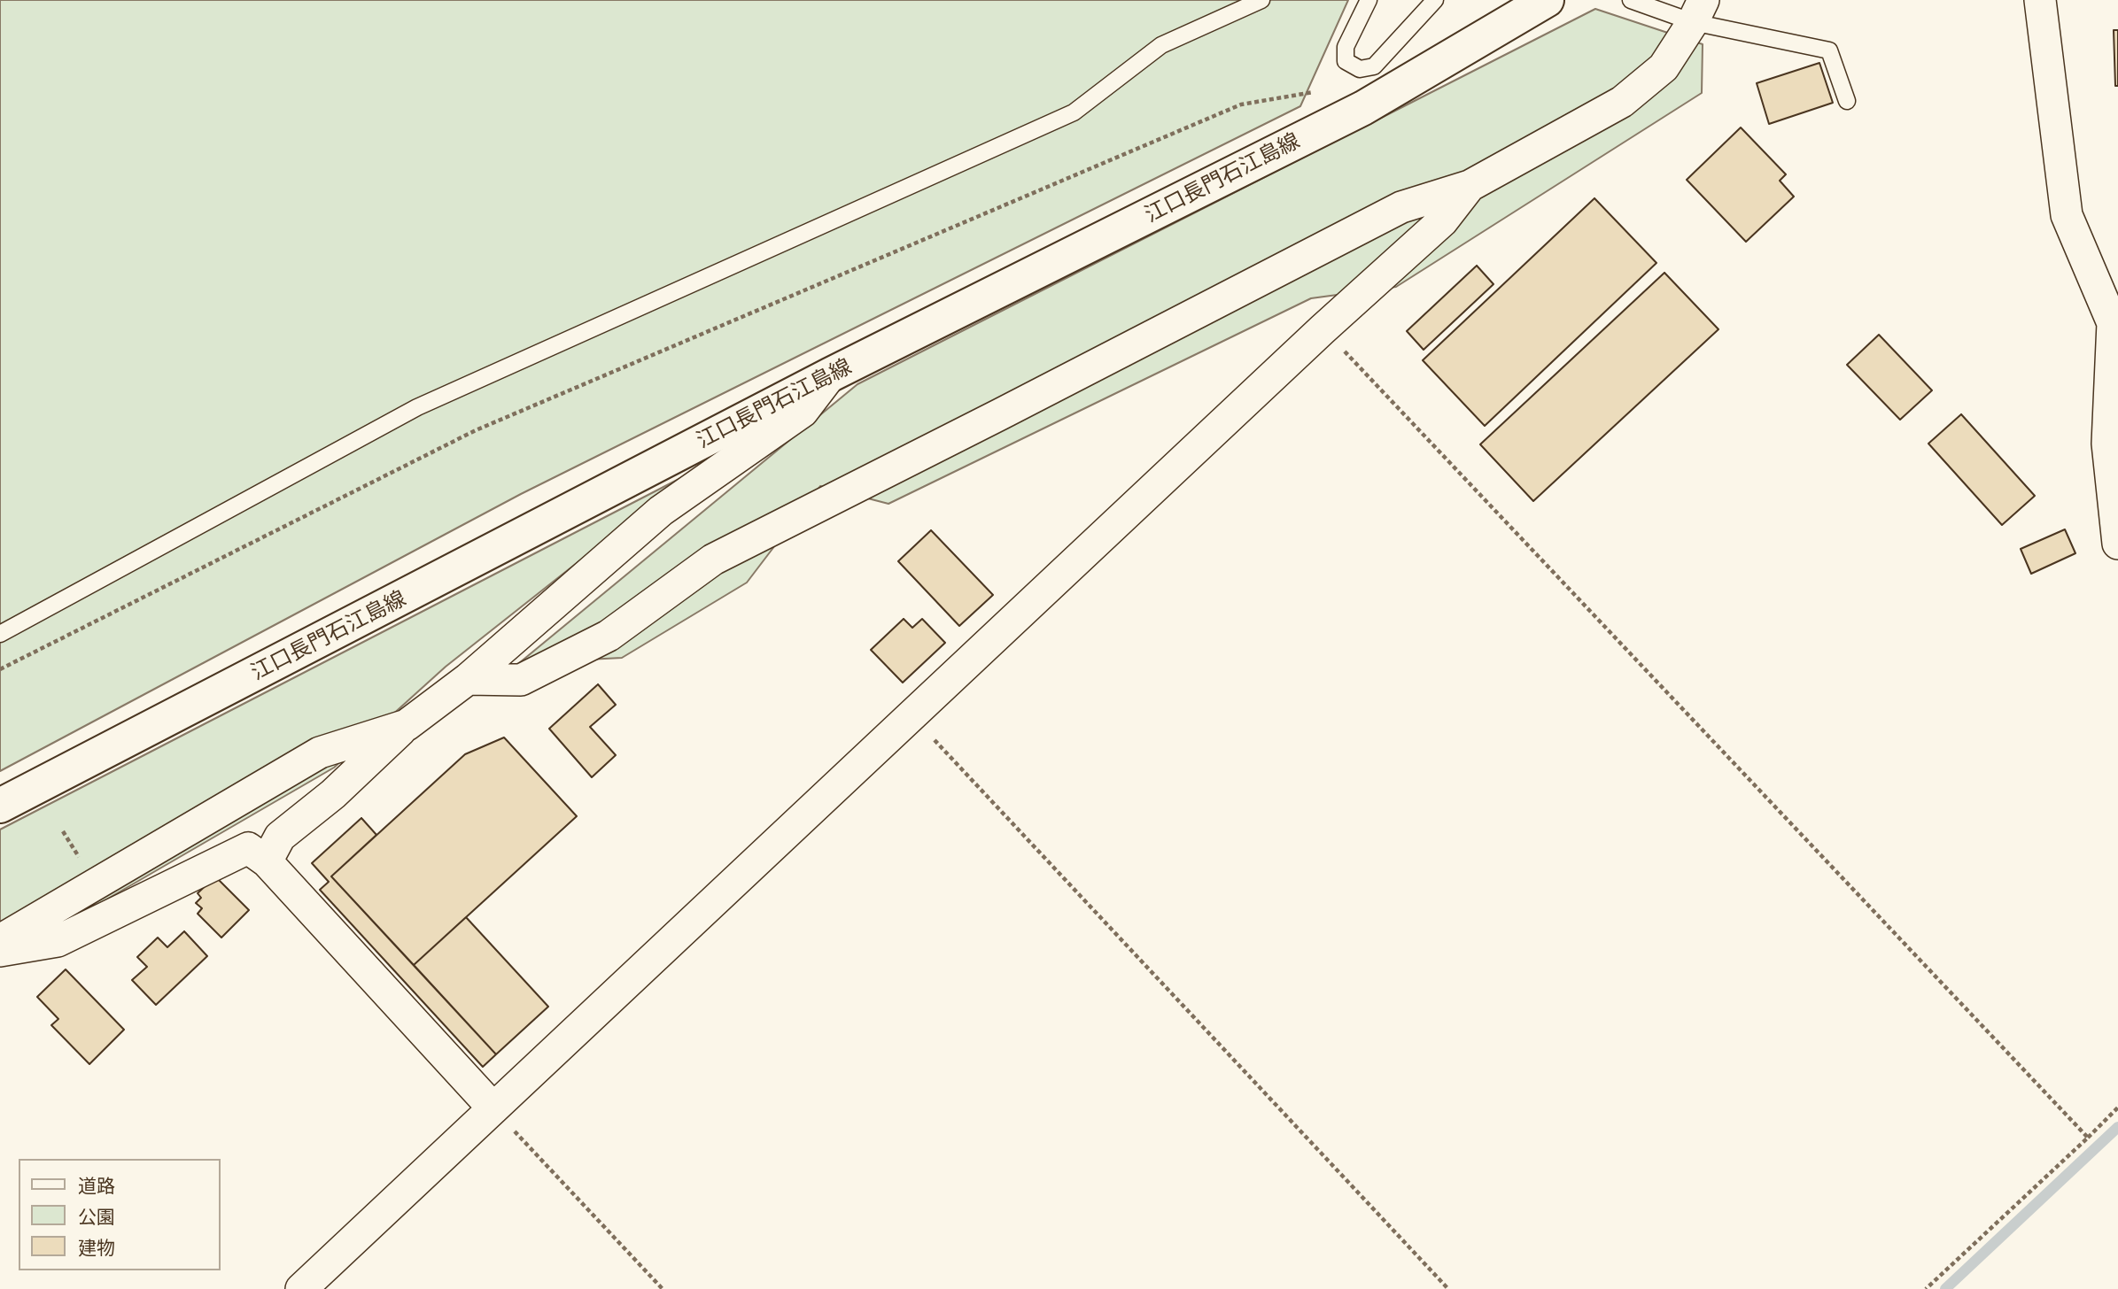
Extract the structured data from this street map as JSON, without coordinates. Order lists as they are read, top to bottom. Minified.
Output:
{"streets":{"main road":["江口長門石江島線"]},"legend":["道路","公園","建物"]}
